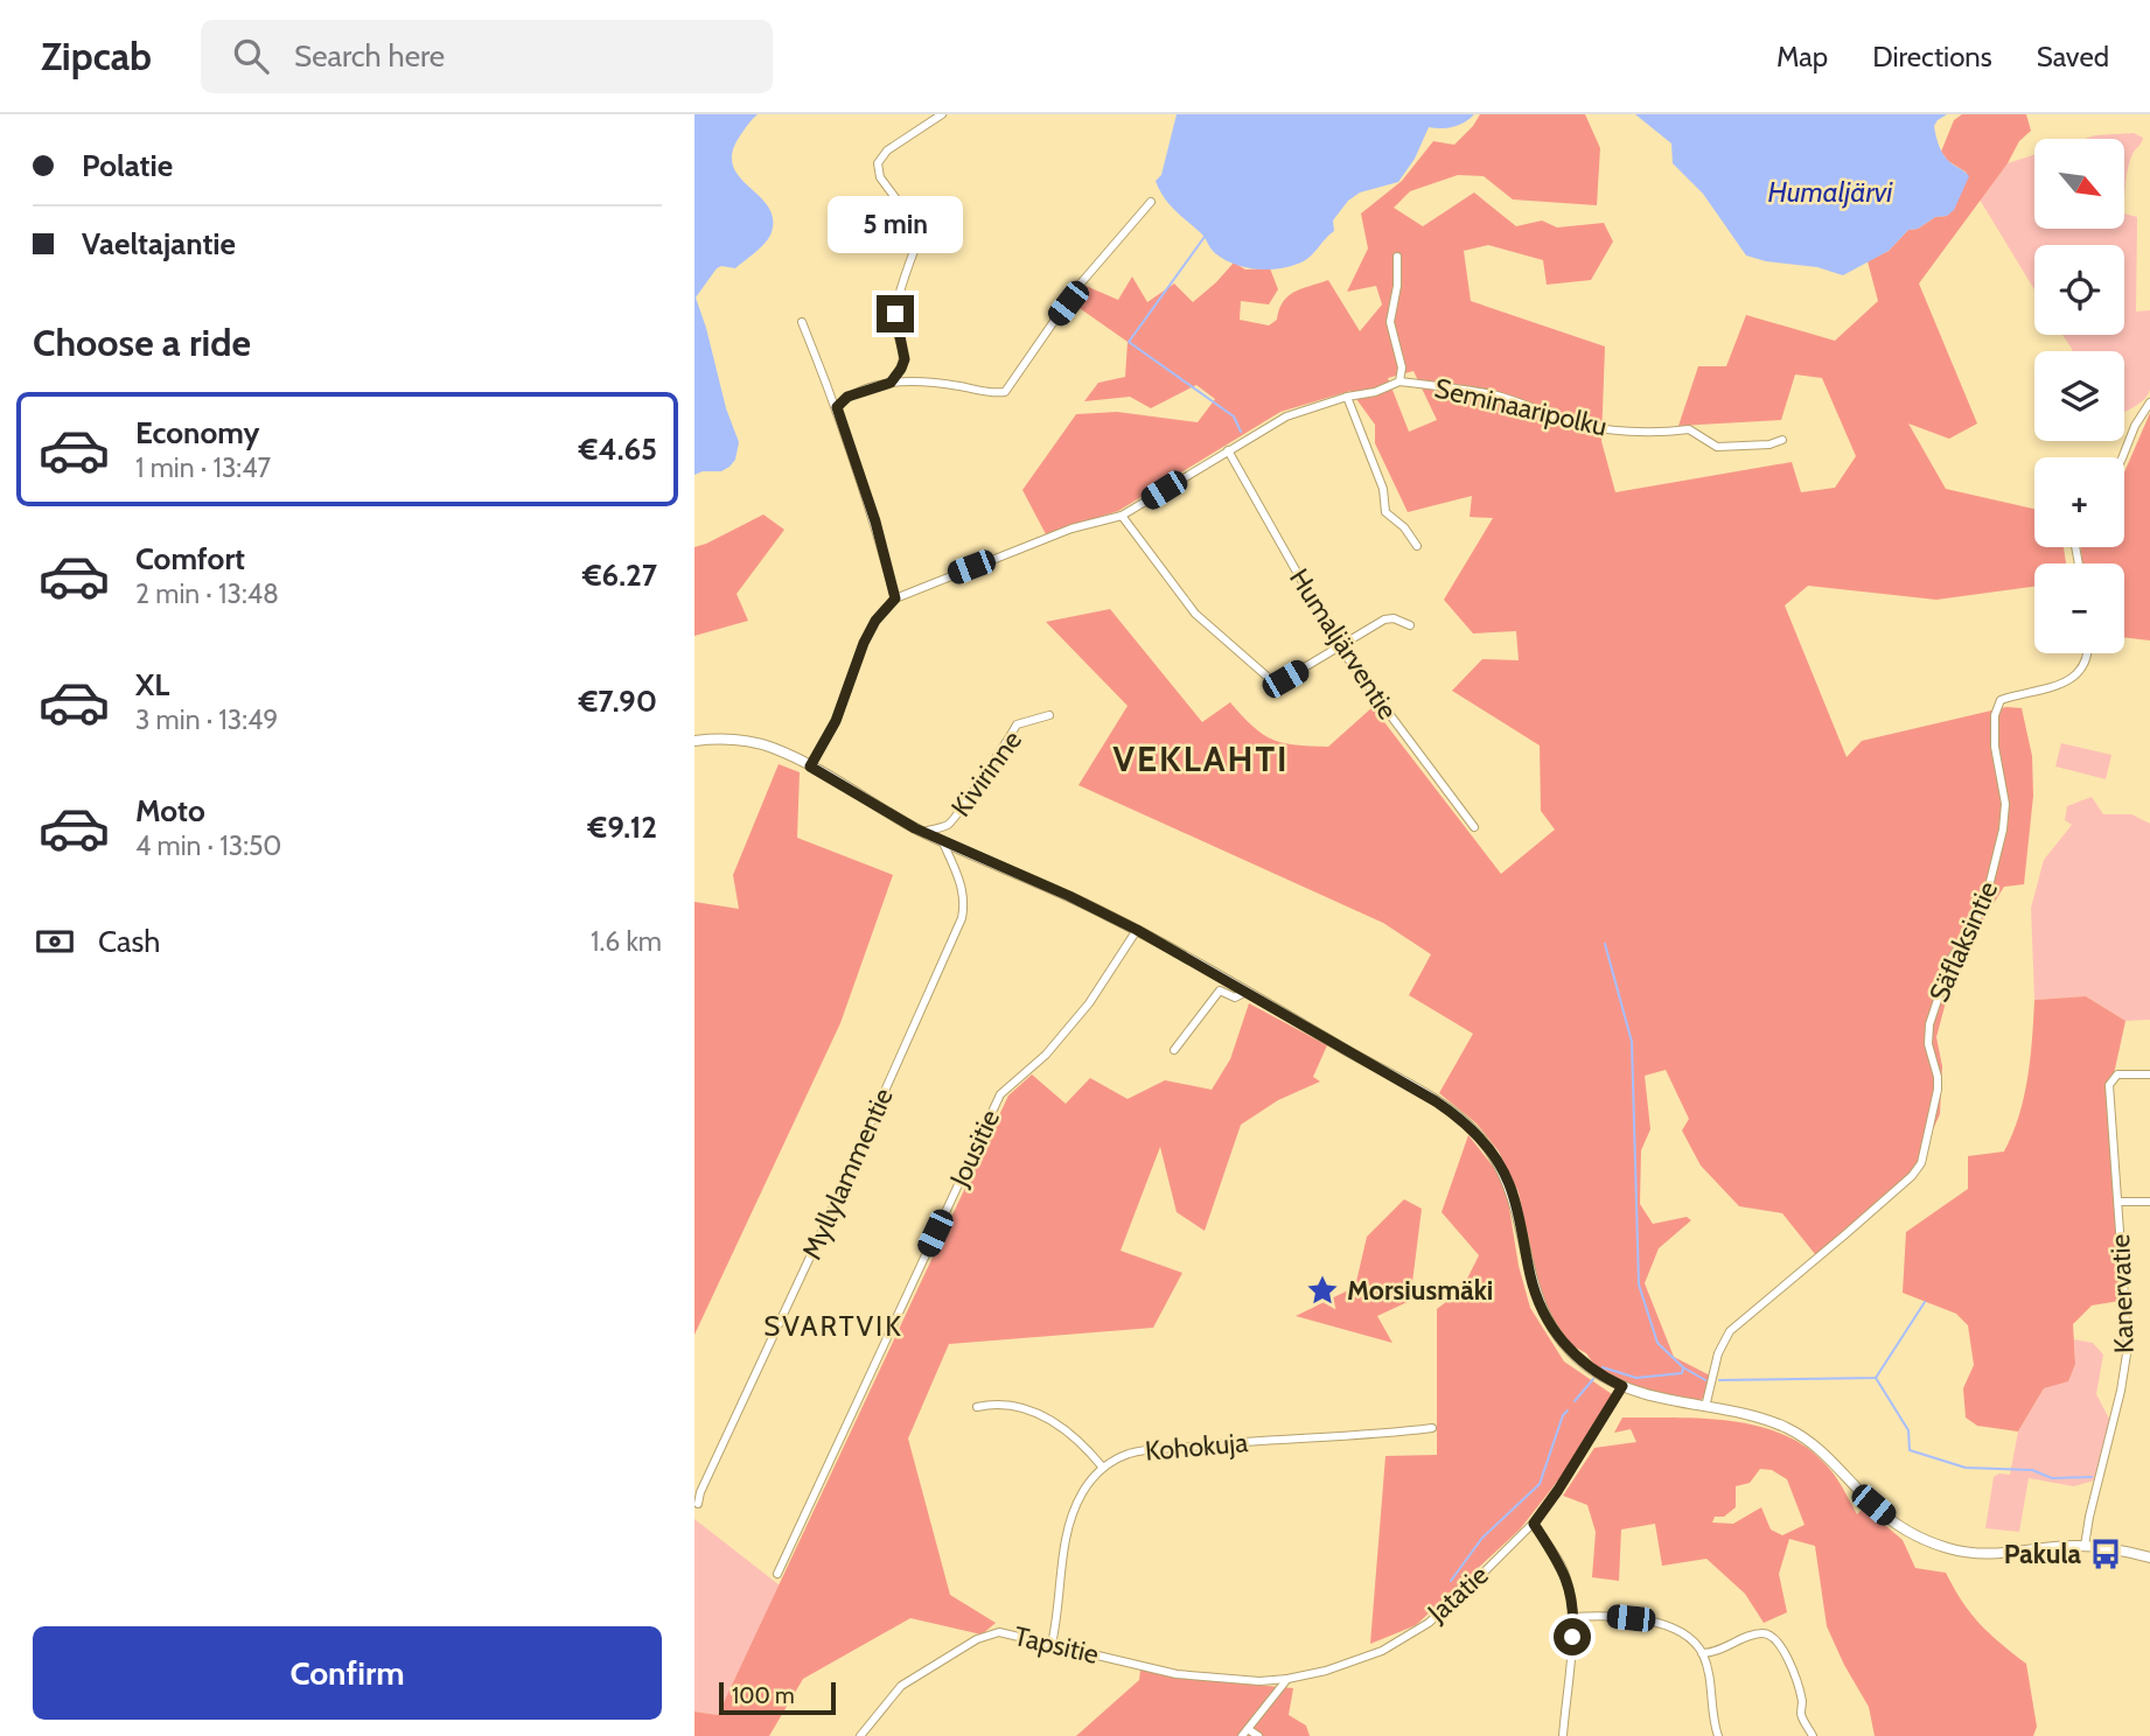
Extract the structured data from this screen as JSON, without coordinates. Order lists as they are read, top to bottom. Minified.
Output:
{"streets":{"street":["Seminaaripolku","Humaljärventie","Kivirinne","Säflaksintie","Jousitie","Myllylammentie","Kanervatie","Kohokuja","Jatatie","Tapsitie"]},"crossings":[["Jatatie","Tapsitie"]],"districts":["VEKLAHTI","SVARTVIK"],"water":["Humaljärvi"],"places":{"place":["Morsiusmäki"],"bus stop":["Pakula"]},"scale_bar":"100 m","north":"bottom right","page":{"header":"Zipcab","search":"Search here","nav":["Map","Directions","Saved"],"banner":["Polatie","Vaeltajantie"],"map_buttons":["+","−"],"bubble":"5 min","heading":"Choose a ride","list":[{"name":"Economy","note":"1 min · 13:47","value":"€4.65"},{"name":"Comfort","note":"2 min · 13:48","value":"€6.27"},{"name":"XL","note":"3 min · 13:49","value":"€7.90"},{"name":"Moto","note":"4 min · 13:50","value":"€9.12"}],"pay":["Cash","1.6 km"],"buttons":"Confirm","scale":"100 m"}}
